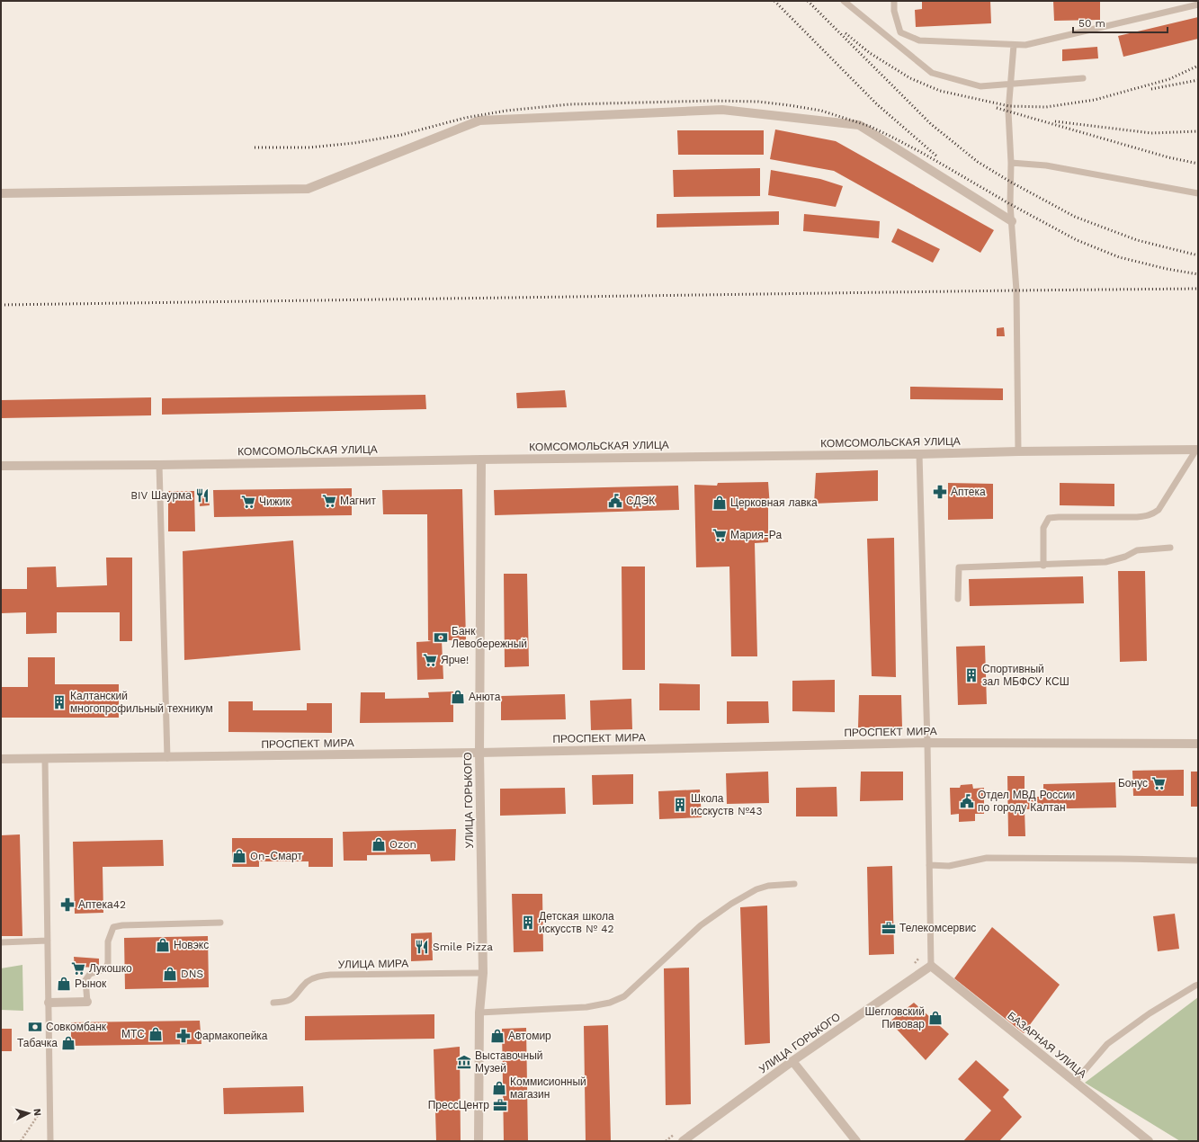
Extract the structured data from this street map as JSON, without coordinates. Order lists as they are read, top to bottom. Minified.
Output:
{"streets":{"street":["КОМСОМОЛЬСКАЯ УЛИЦА","ПРОСПЕКТ МИРА","УЛИЦА ГОРЬКОГО","БАЗАРНАЯ УЛИЦА"],"lane":["УЛИЦА МИРА"]},"crossings":[["КОМСОМОЛЬСКАЯ УЛИЦА","УЛИЦА ГОРЬКОГО"],["ПРОСПЕКТ МИРА","УЛИЦА ГОРЬКОГО"],["УЛИЦА ГОРЬКОГО","УЛИЦА МИРА"],["УЛИЦА ГОРЬКОГО","БАЗАРНАЯ УЛИЦА"]],"places":{"pharmacy":["Аптека","Аптека42","Фармакопейка"],"restaurant":["BIV Шаурма","Smile Pizza"],"supermarket":["Магнит","Чижик","Мария-Ра","Ярче!","Бонус","Лукошко"],"public building":["СДЭК","Отдел МВД России по городу Калтан"],"shop":["Церковная лавка","Анюта","Ozon","On-Смарт","Новэкс","DNS","Рынок","Шегловский Пивовар","МТС","Автомир","Табачка","Коммисионный магазин"],"bank":["Банк Левобережный","Совкомбанк"],"building":["Спортивный зал МБФСУ КСШ","Калтанский многопрофильный техникум","Школа исскуств №43","Детская школа искусств № 42"],"office":["Телекомсервис","ПрессЦентр"],"museum":["Выставочный Музей"]},"scale_bar":"50 m","north":"right"}
